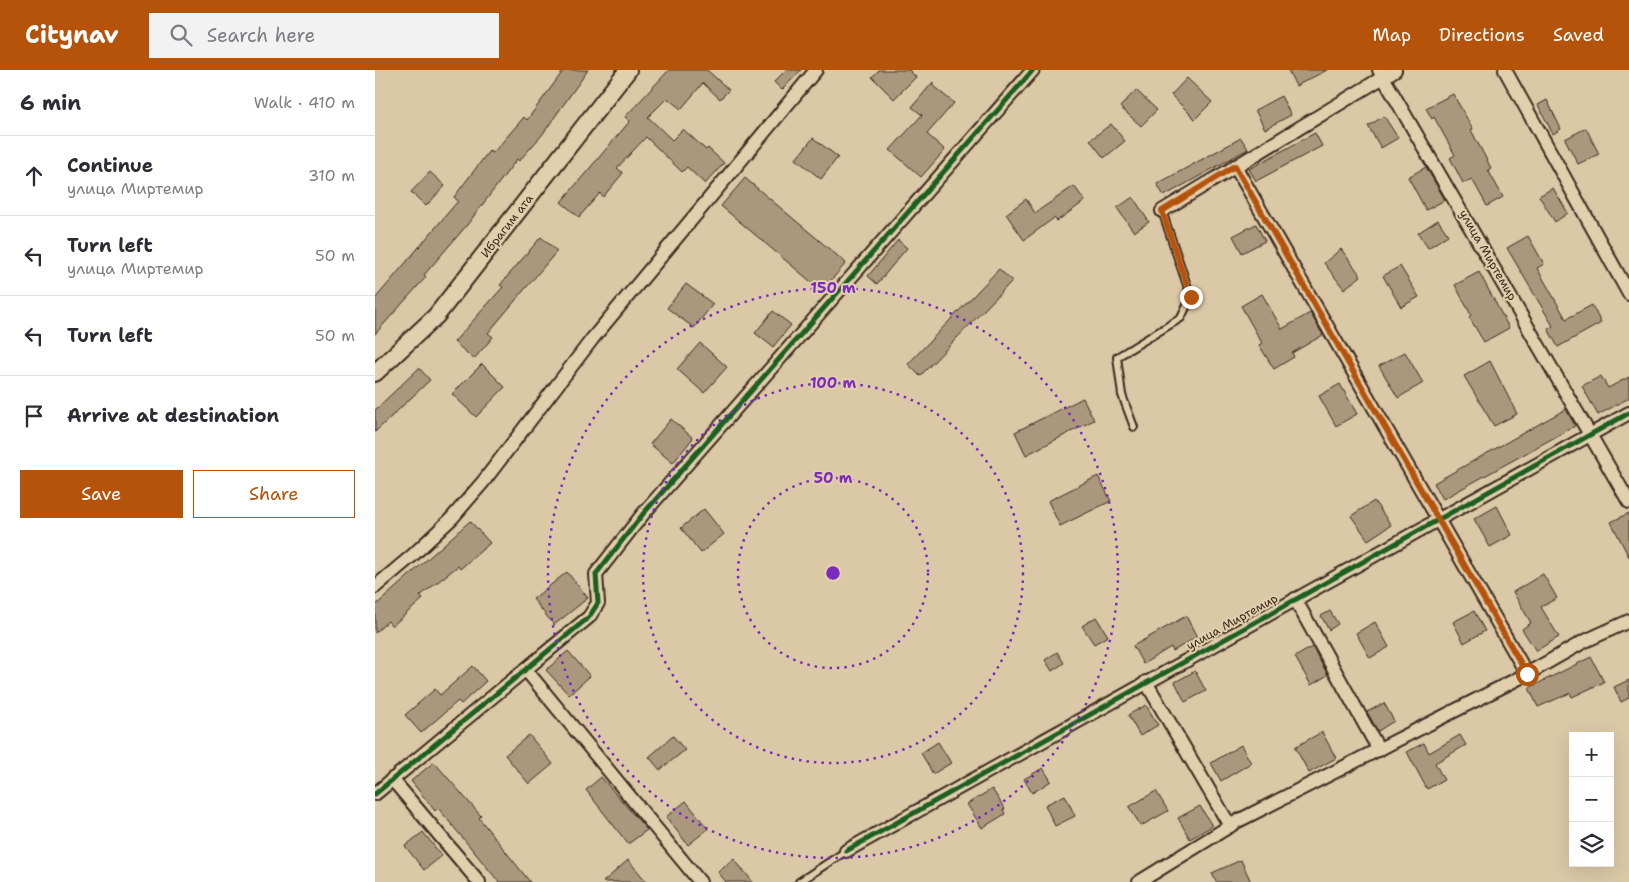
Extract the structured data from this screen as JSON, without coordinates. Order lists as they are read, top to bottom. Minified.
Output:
{"streets":{"street":["Ибрагим ата","улица Миртемир"]},"page":{"header":"Citynav","search":"Search here","nav":["Map","Directions","Saved"],"heading":["6 min","Walk · 410 m"],"list":[["Continue","улица Миртемир","310 m"],["Turn left","улица Миртемир","50 m"],["Turn left","50 m"],"Arrive at destination"],"buttons":["Save","Share"],"map_buttons":["+","−"]},"rings":["150 m","100 m","50 m"]}
